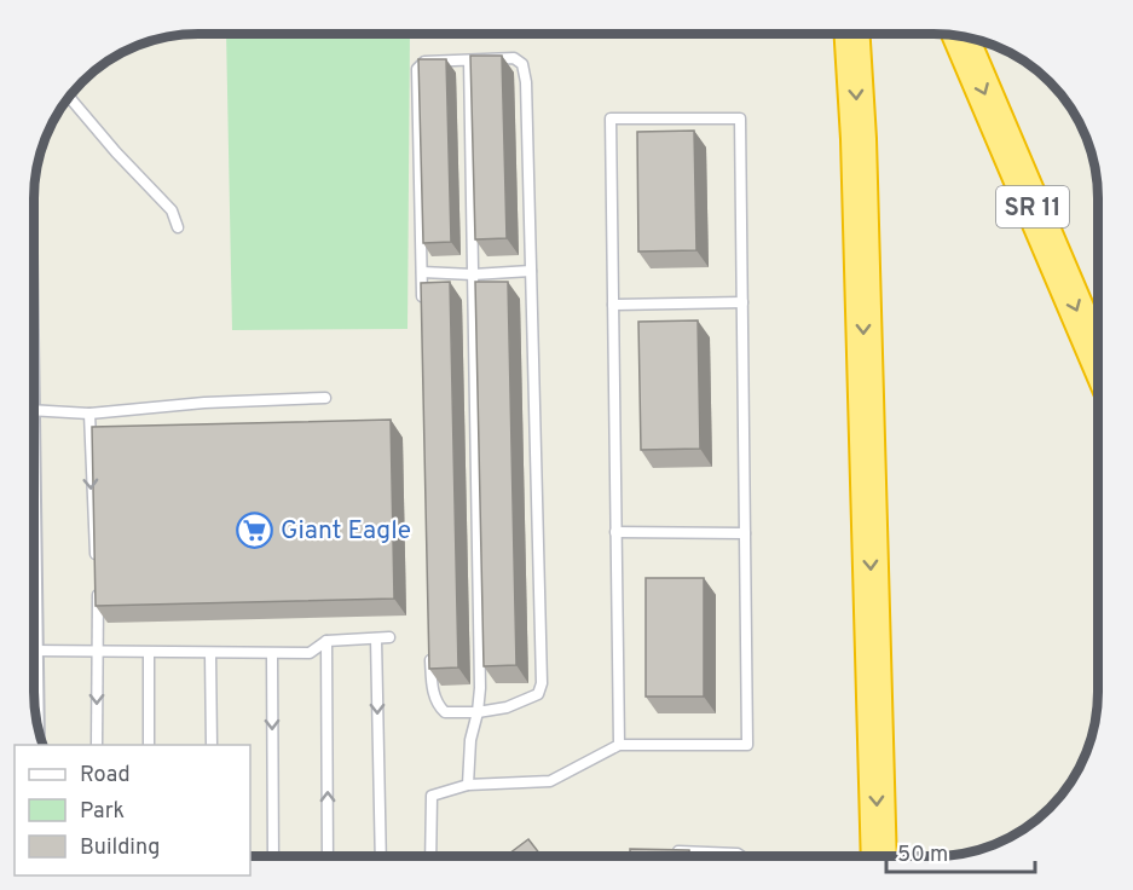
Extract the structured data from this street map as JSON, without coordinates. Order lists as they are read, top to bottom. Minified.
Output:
{"streets":{"highway":["SR 11"]},"places":{"supermarket":["Giant Eagle"]},"legend":["Road","Park","Building"],"scale_bar":"50 m"}
